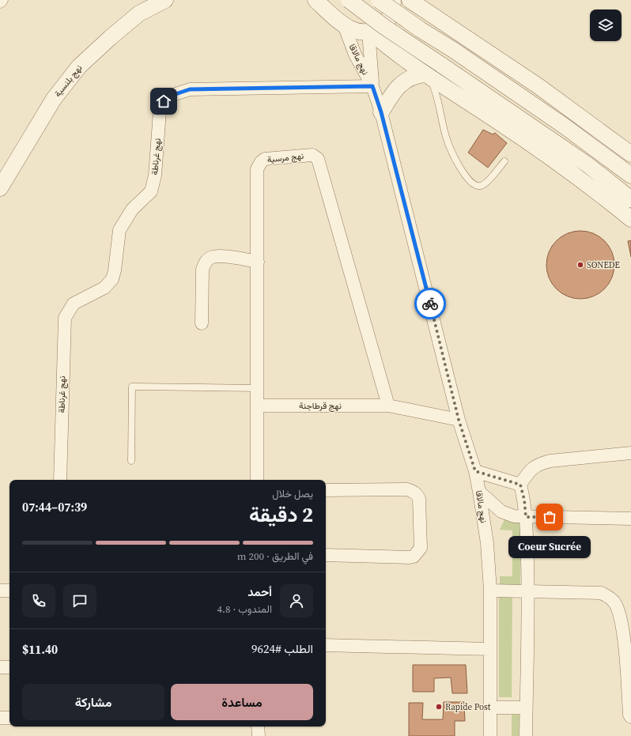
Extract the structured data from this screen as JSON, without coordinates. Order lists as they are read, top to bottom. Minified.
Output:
{"streets":{"street":["نهج مالاقا","نهج بلنسية","نهج غرناطة","نهج مرسية","نهج قرطاجنة"]},"crossings":[["نهج مالاقا","نهج غرناطة"],["نهج مالاقا","نهج قرطاجنة"],["نهج مرسية","نهج قرطاجنة"]],"places":["SONEDE","Coeur Sucrée","Rapide Post"],"page":{"heading":["2 دقيقة","يصل خلال","07:39–07:44"],"panel":["أحمد","المندوب · 4.8","الطلب #9624","$11.40"],"bar":"في الطريق · 200 m","bubble":"Coeur Sucrée","buttons":["مساعدة","مشاركة"]}}
